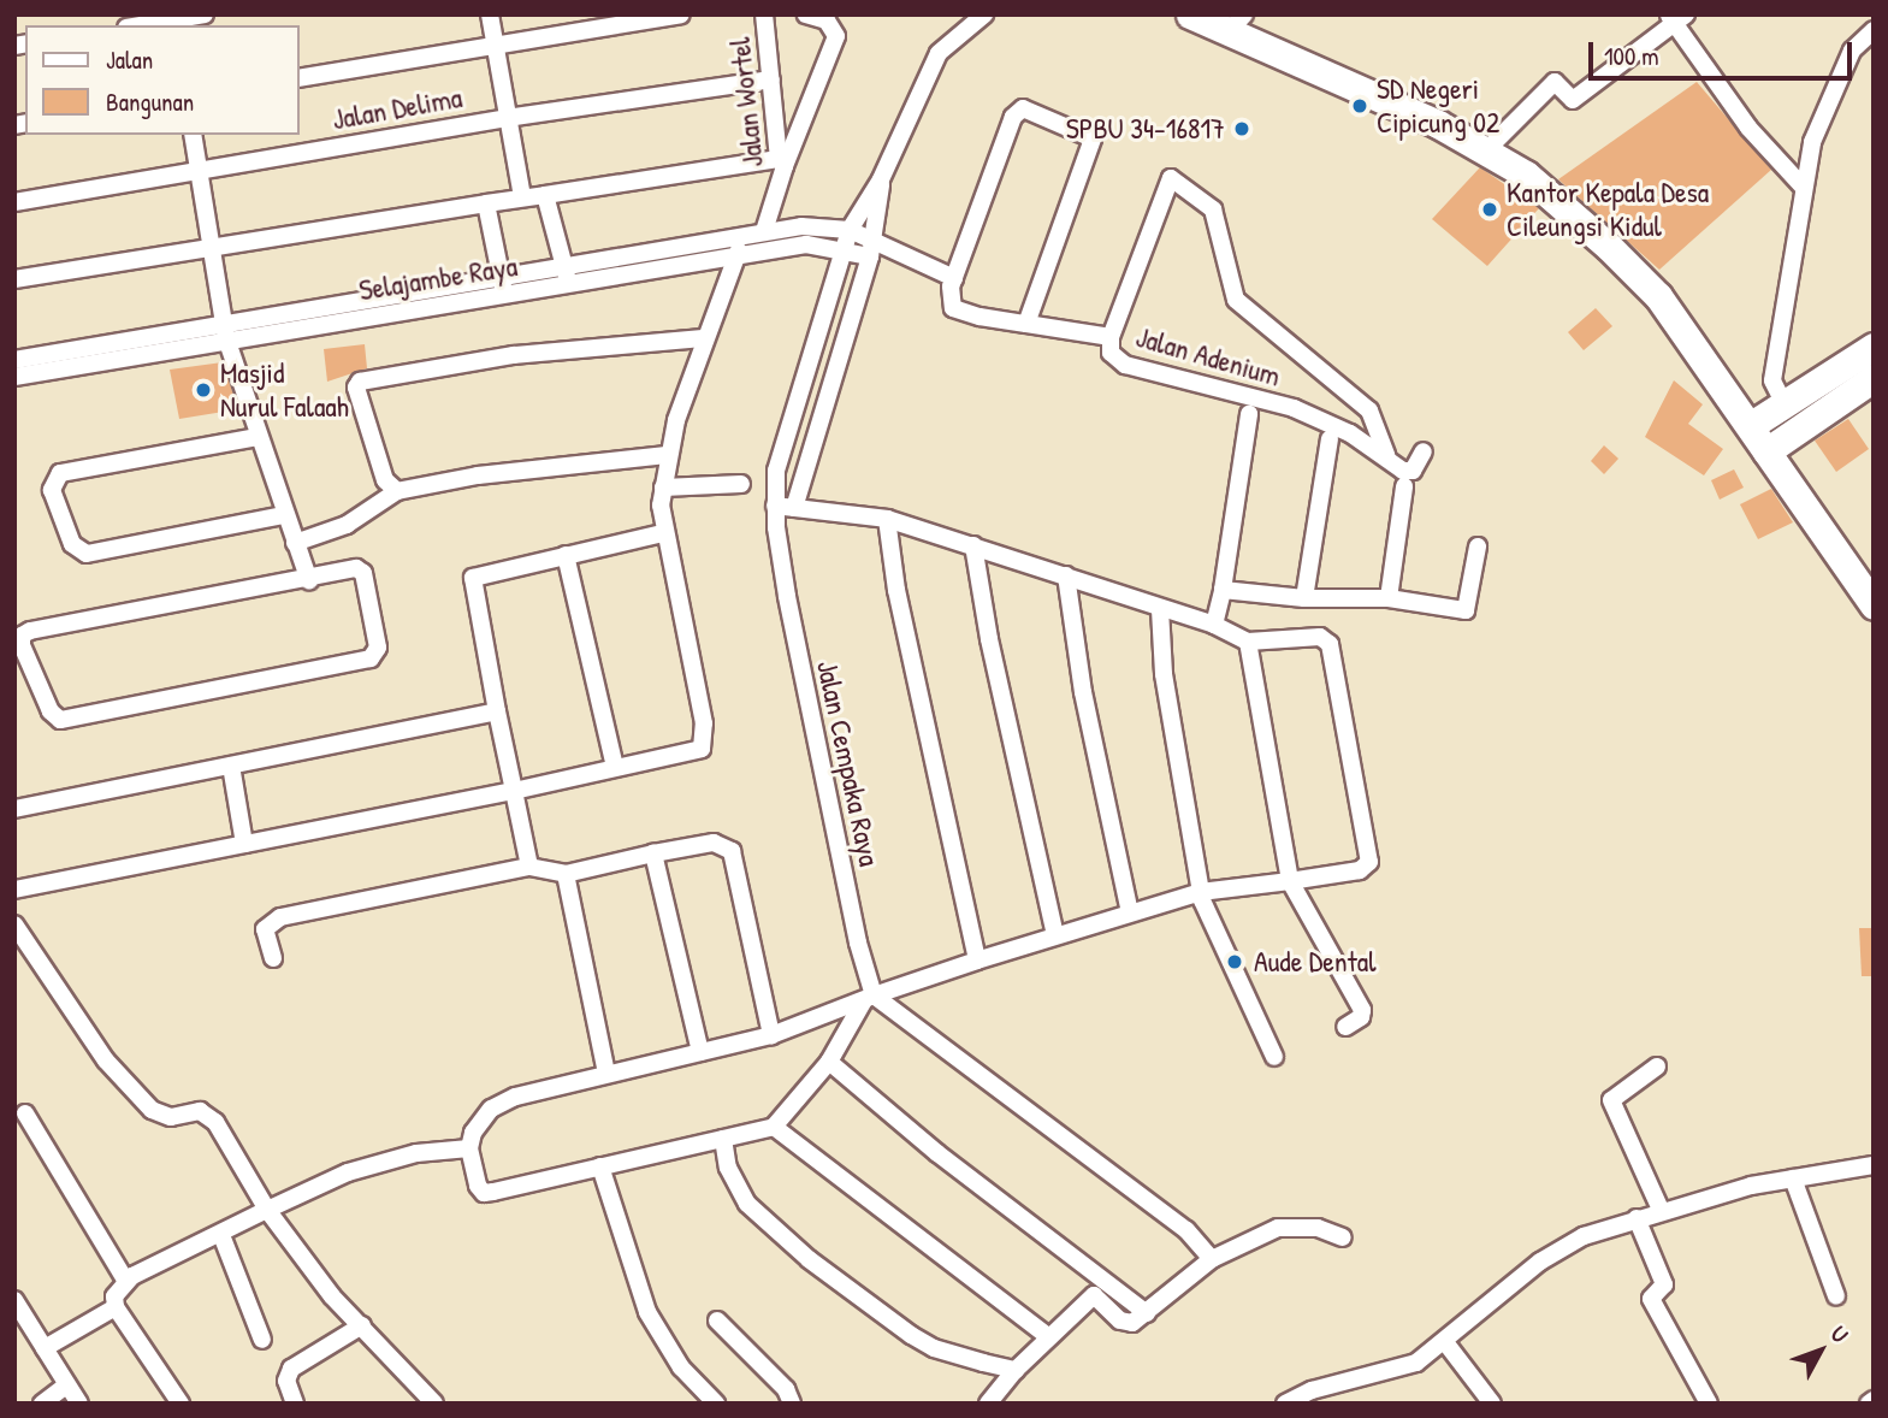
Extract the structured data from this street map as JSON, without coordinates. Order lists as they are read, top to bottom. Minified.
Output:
{"streets":{"street":["Jalan Wortel","Jalan Delima","Selajambe Raya","Jalan Adenium","Jalan Cempaka Raya"]},"crossings":[["Jalan Wortel","Jalan Delima"],["Selajambe Raya","Jalan Adenium"]],"places":["SD Negeri Cipicung 02","SPBU 34-16817","Kantor Kepala Desa Cileungsi Kidul","Masjid Nurul Falaah","Aude Dental"],"legend":["Jalan","Bangunan"],"scale_bar":"100 m","north":"top right"}
